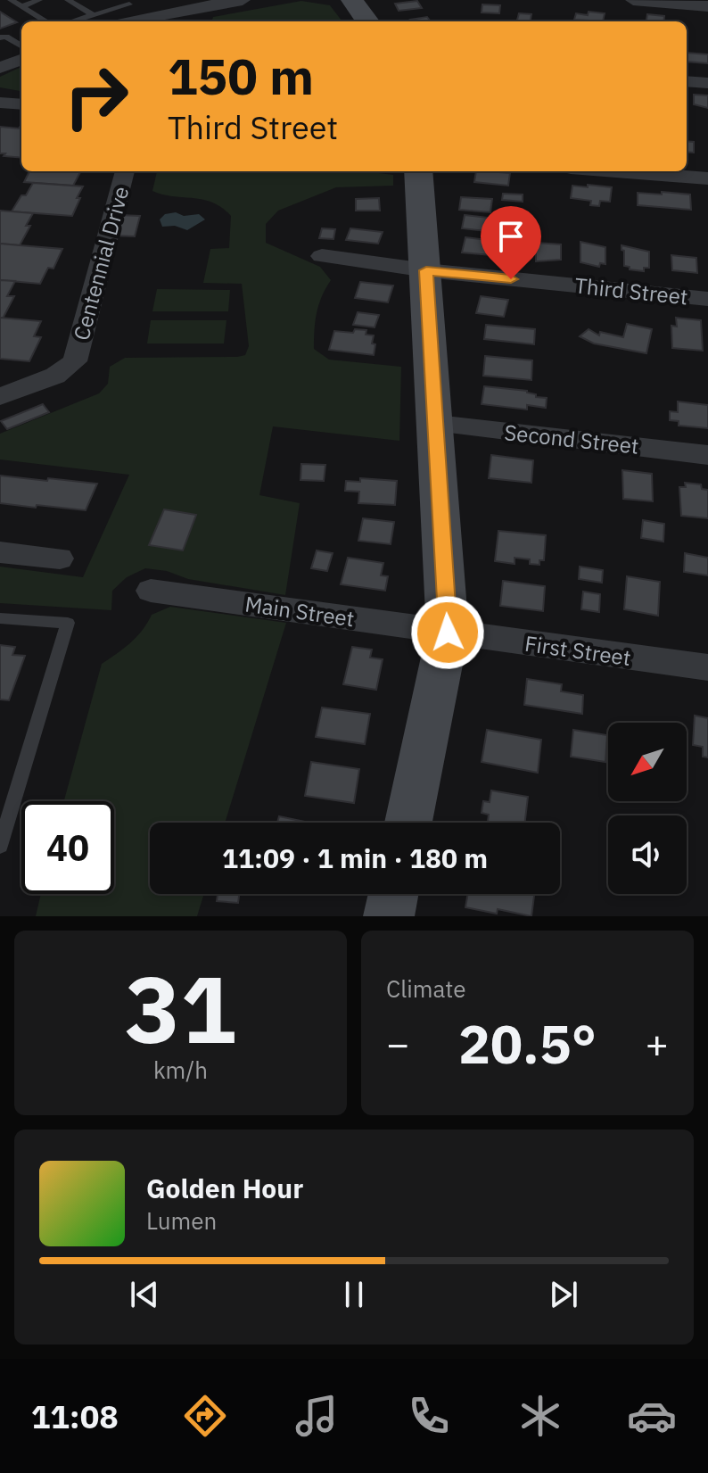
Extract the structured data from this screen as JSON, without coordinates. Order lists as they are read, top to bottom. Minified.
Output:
{"streets":{"street":["Centennial Drive","Third Street","Second Street","Main Street","First Street"]},"crossings":[["Main Street","First Street"]],"north":"bottom left","page":{"turn":["150 m","Third Street"],"limit":"40","trip":"11:09 · 1 min · 180 m","tile":[["31","km/h"],"Climate"],"heat":["−","20.5°","+"],"song":["Golden Hour","Lumen"],"tabs":"11:08"}}
